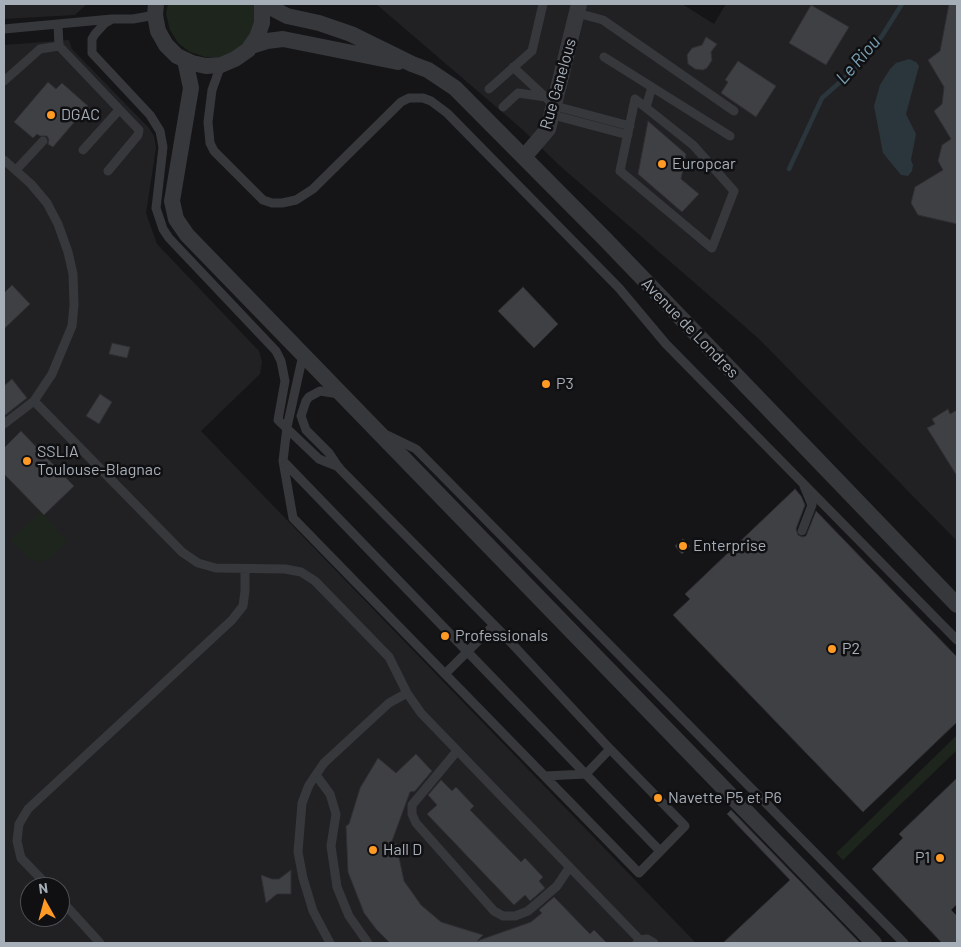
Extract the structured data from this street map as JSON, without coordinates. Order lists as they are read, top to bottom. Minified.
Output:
{"streets":{"street":["Rue Ganelous","Avenue de Londres"]},"crossings":[["Rue Ganelous","Avenue de Londres"]],"water":["Le Riou"],"places":["DGAC","Europcar","P3","SSLIA Toulouse-Blagnac","Enterprise","Professionals","P2","Navette P5 et P6","Hall D","P1"],"north":"top"}
